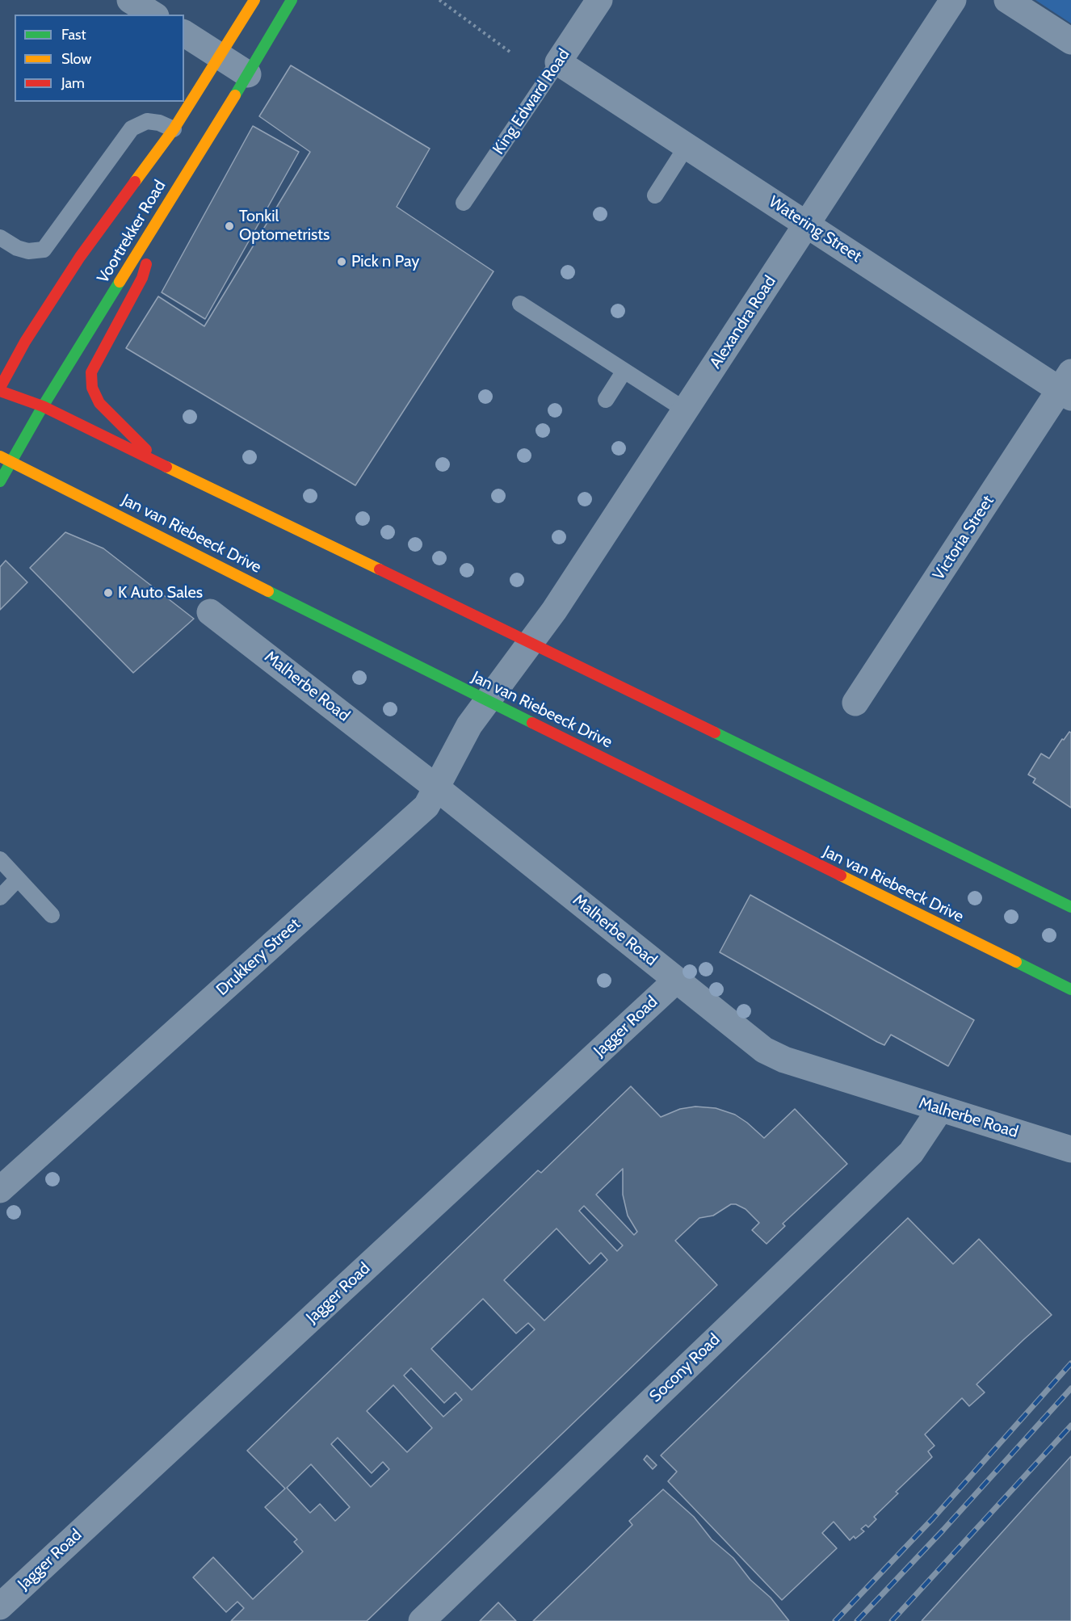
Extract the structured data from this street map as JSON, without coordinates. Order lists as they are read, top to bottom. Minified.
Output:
{"streets":{"main road":["Voortrekker Road","Jan van Riebeeck Drive"],"street":["King Edward Road","Watering Street","Alexandra Road","Victoria Street","Malherbe Road","Drukkery Street","Jagger Road","Socony Road"]},"crossings":[["King Edward Road","Watering Street"],["Watering Street","Alexandra Road"],["Watering Street","Victoria Street"],["Voortrekker Road","Jan van Riebeeck Drive"],["Alexandra Road","Jan van Riebeeck Drive"],["Alexandra Road","Drukkery Street"],["Jan van Riebeeck Drive","Drukkery Street"],["Malherbe Road","Drukkery Street"],["Malherbe Road","Jagger Road"],["Malherbe Road","Socony Road"]],"places":["Tonkil Optometrists","Pick n Pay","K Auto Sales"],"legend":["Fast","Slow","Jam"]}
